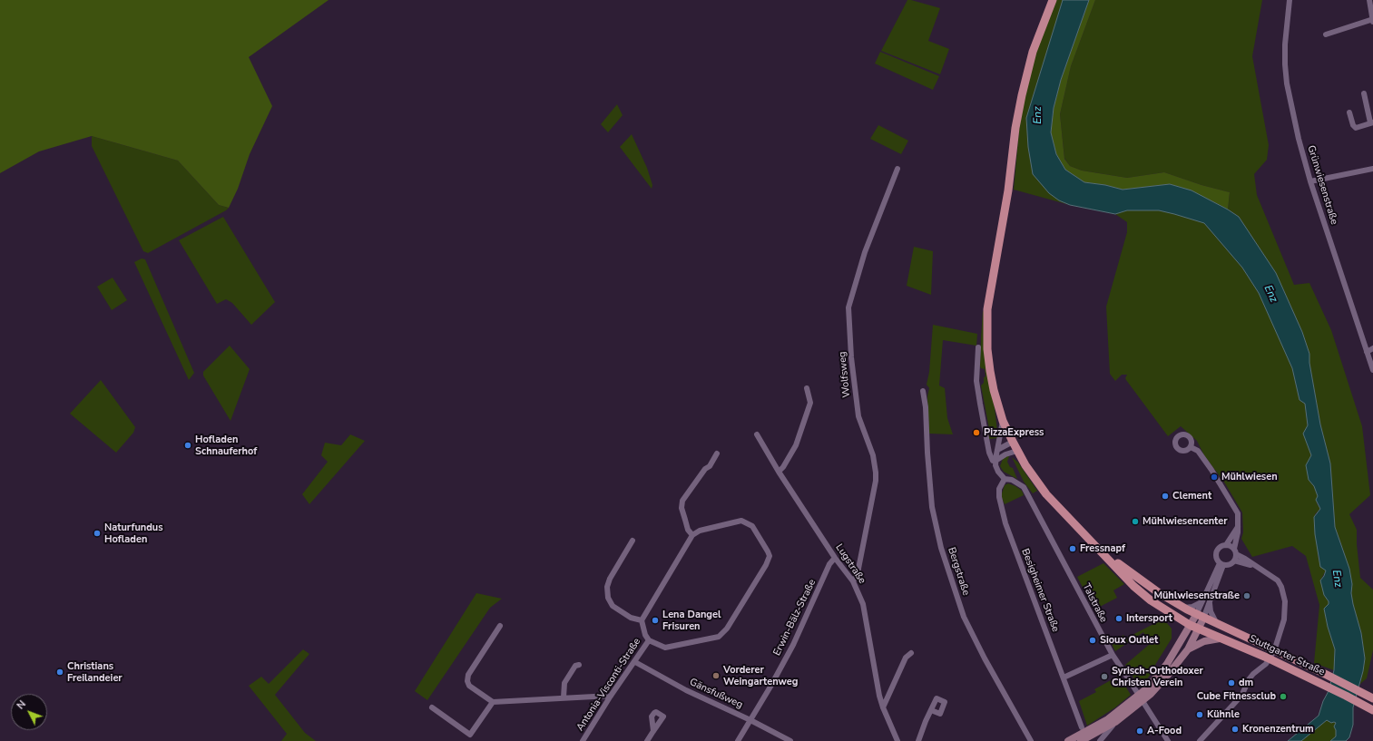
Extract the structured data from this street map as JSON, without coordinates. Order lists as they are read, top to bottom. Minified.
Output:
{"streets":{"main road":["Stuttgarter Straße"],"street":["Grünwiesenstraße","Wolfsweg","Lugstraße","Bergstraße","Besigheimer Straße","Talstraße","Erwin-Bälz-Straße","Antonia-Visconti-Straße","Gänsfußweg"]},"crossings":[["Wolfsweg","Lugstraße"],["Lugstraße","Erwin-Bälz-Straße"],["Besigheimer Straße","Talstraße"],["Erwin-Bälz-Straße","Gänsfußweg"],["Antonia-Visconti-Straße","Gänsfußweg"]],"water":["Enz"],"places":["PizzaExpress","Hofladen Schnauferhof","Mühlwiesen","Clement","Mühlwiesencenter","Naturfundus Hofladen","Fressnapf","Mühlwiesenstraße","Intersport","Lena Dangel Frisuren","Sioux Outlet","Christians Freilandeier","Vorderer Weingartenweg","Syrisch-Orthodoxer Christen Verein","dm","Cube Fitnessclub","Kühnle","Kronenzentrum","A-Food"],"north":"top left"}
